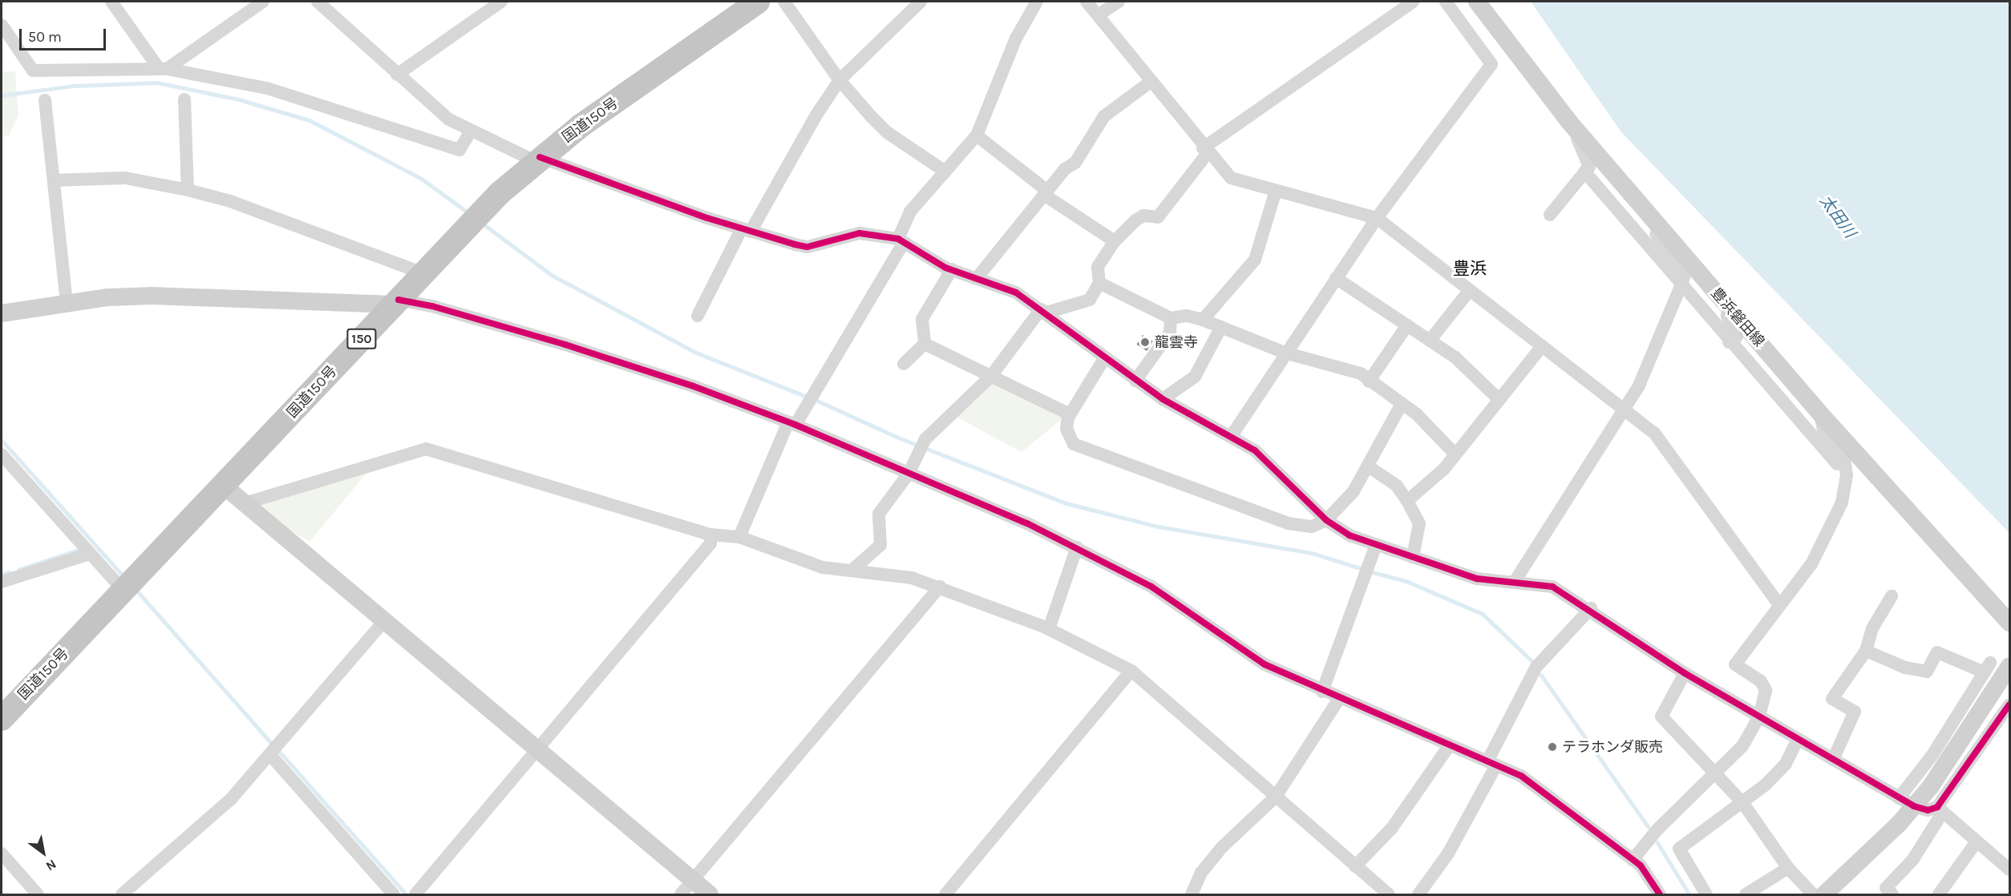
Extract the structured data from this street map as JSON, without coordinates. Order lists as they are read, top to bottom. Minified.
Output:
{"streets":{"highway":["国道150号","150"],"street":["豊浜磐田線"]},"districts":["豊浜"],"water":["太田川"],"places":["龍雲寺","テラホンダ販売"],"scale_bar":"50 m","north":"bottom right"}
